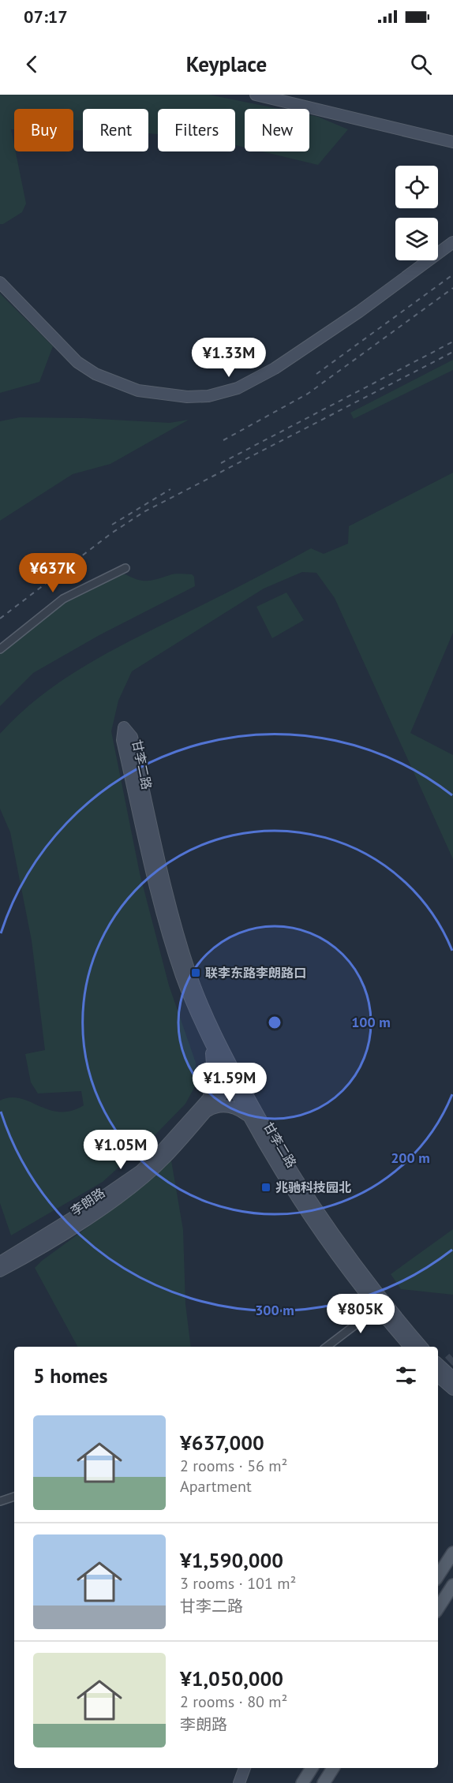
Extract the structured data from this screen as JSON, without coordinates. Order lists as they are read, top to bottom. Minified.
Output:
{"streets":{"main road":["甘李二路","李朗路"]},"crossings":[["甘李二路","李朗路"]],"places":{"transit":["联李东路李朗路口","兆驰科技园北"]},"page":{"status":"07:17","header":"Keyplace","chip":["Buy","Rent","Filters","New"],"price":["¥1.33M","¥637K","¥1.59M","¥1.05M","¥805K"],"heading":"5 homes","list":[{"name":"¥637,000","note":"2 rooms · 56 m² · Apartment"},{"name":"¥1,590,000","note":"3 rooms · 101 m² · 甘李二路"},{"name":"¥1,050,000","note":"2 rooms · 80 m² · 李朗路"}]},"rings":["100 m","200 m","300 m"]}
